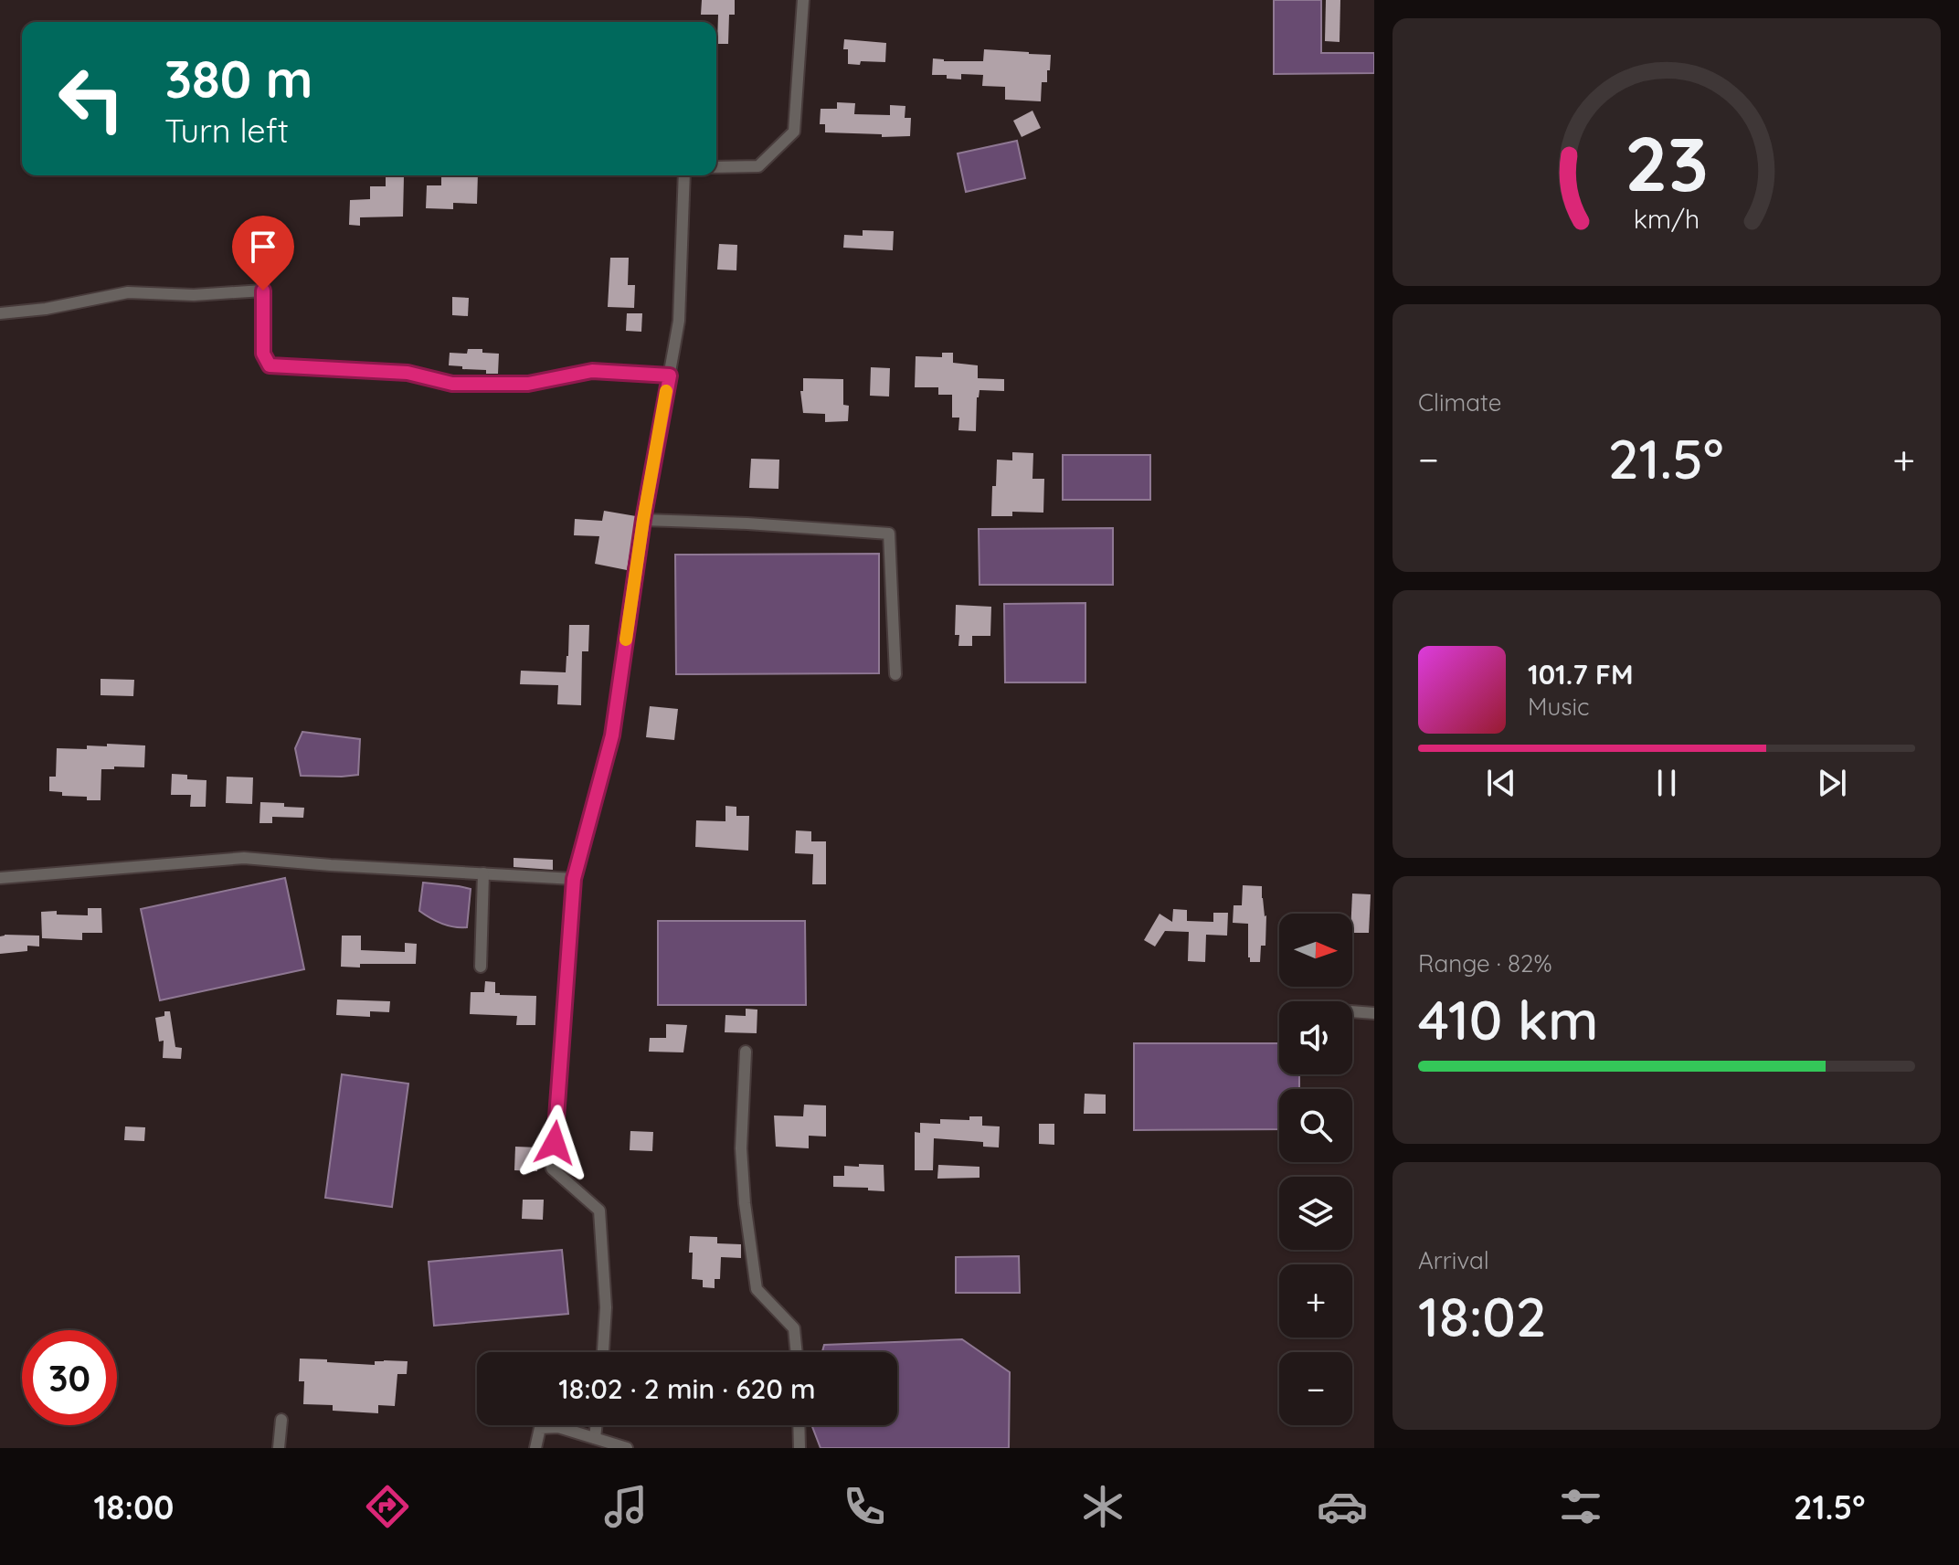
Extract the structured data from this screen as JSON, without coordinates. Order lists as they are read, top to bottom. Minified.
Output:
{"north":"right","page":{"turn":["380 m","Turn left"],"tile":["Climate",["Range · 82%","410 km"],["Arrival","18:02"]],"heat":["−","21.5°","+"],"song":["101.7 FM","Music"],"map_buttons":["+","−"],"limit":"30","trip":"18:02 · 2 min · 620 m","tabs":["18:00","21.5°"],"gauge":["23","km/h"]}}
